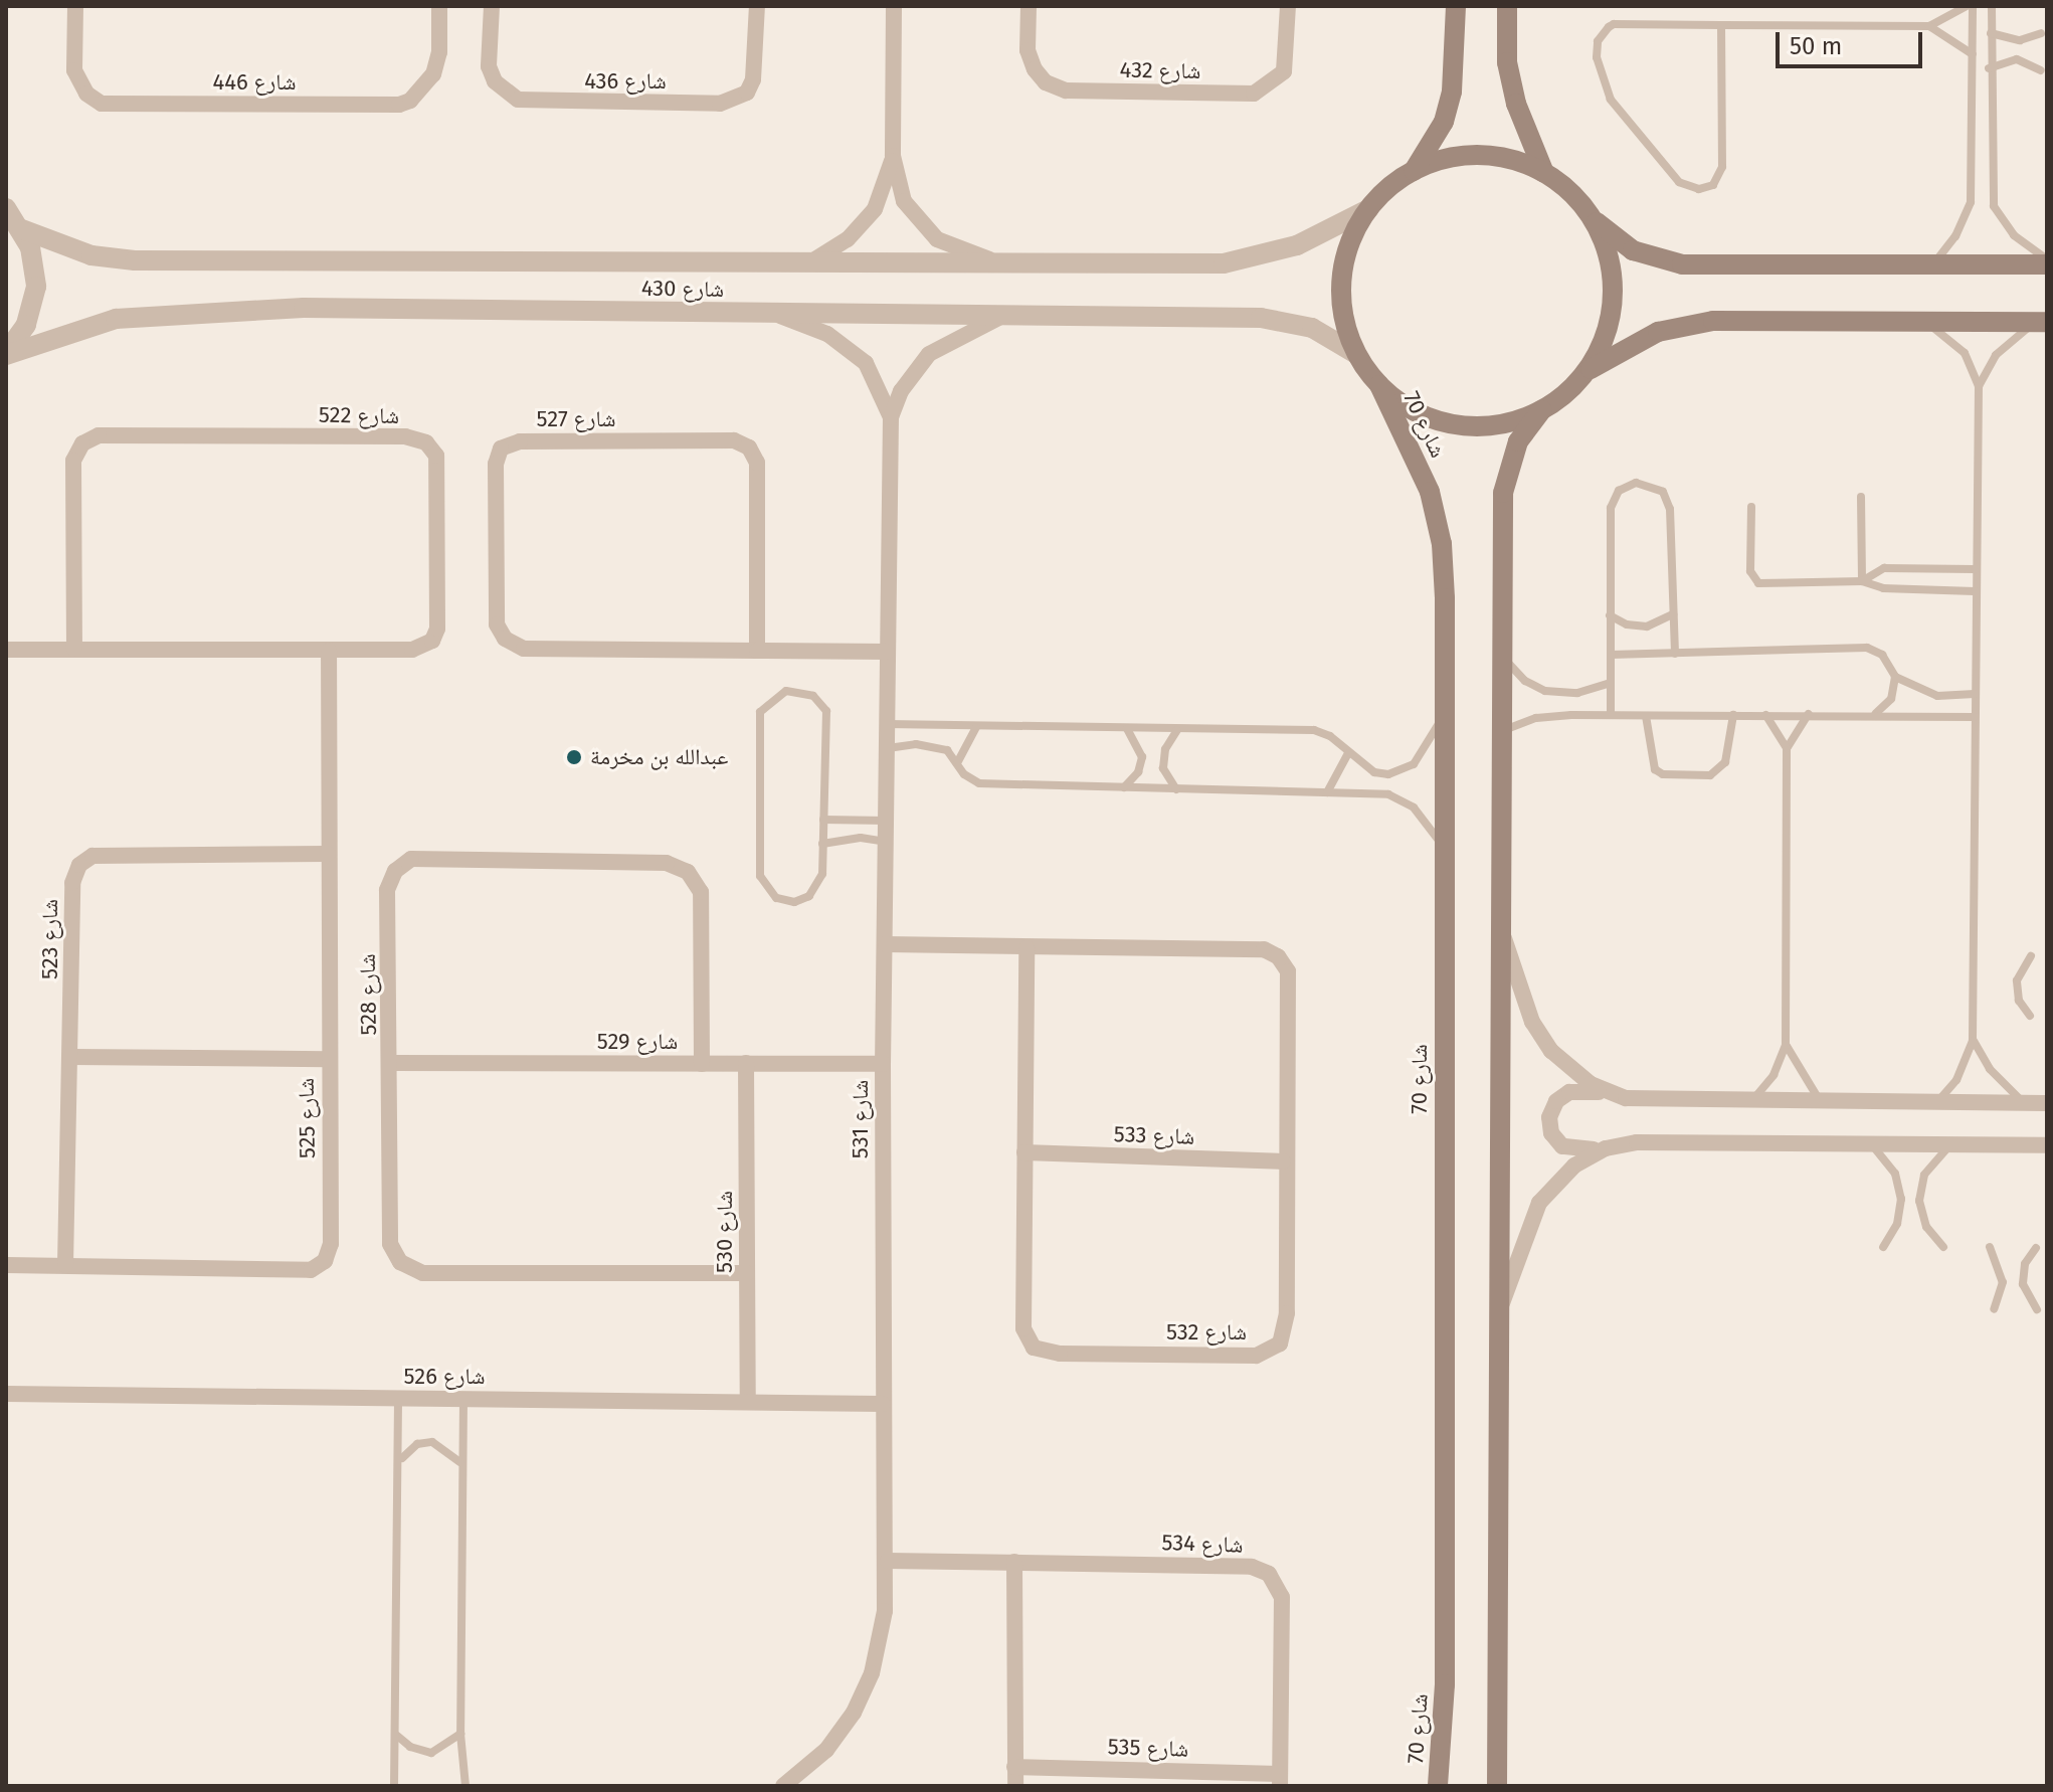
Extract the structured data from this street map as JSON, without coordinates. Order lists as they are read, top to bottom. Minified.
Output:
{"streets":{"main road":["شارع 70"],"street":["شارع 432","شارع 436","شارع 446","شارع 430","شارع 522","شارع 527","شارع 523","شارع 528","شارع 529","شارع 525","شارع 531","شارع 533","شارع 530","شارع 532","شارع 526","شارع 534","شارع 535"]},"crossings":[["شارع 430","شارع 70"],["شارع 430","شارع 531"],["شارع 522","شارع 525"],["شارع 527","شارع 531"],["شارع 523","شارع 525"],["شارع 528","شارع 529"],["شارع 528","شارع 530"],["شارع 529","شارع 531"],["شارع 529","شارع 530"],["شارع 531","شارع 532"],["شارع 531","شارع 526"],["شارع 531","شارع 534"],["شارع 533","شارع 532"],["شارع 530","شارع 526"],["شارع 534","شارع 535"]],"places":["عبدالله بن مخرمة"],"scale_bar":"50 m"}
